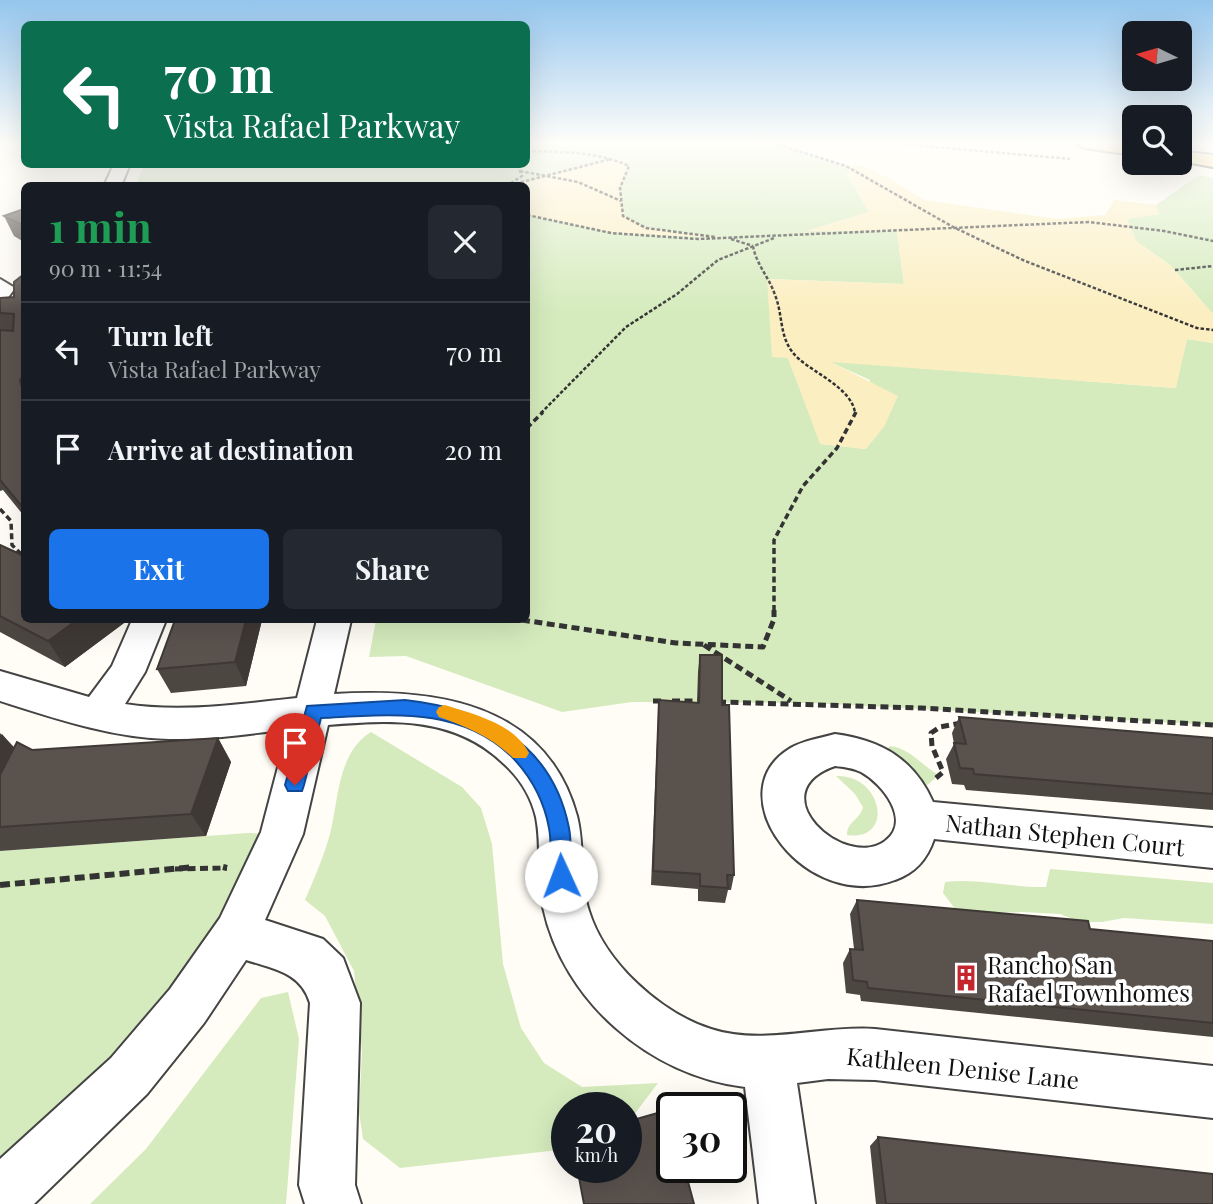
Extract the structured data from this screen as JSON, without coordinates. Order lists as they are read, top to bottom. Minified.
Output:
{"streets":{"street":["Nathan Stephen Court","Kathleen Denise Lane"]},"places":{"building":["Rancho San Rafael Townhomes"]},"north":"left","page":{"turn":["70 m","Vista Rafael Parkway"],"heading":["1 min","90 m · 11:54"],"list":[{"name":"Turn left","note":"Vista Rafael Parkway","value":"70 m"},{"name":"Arrive at destination","value":"20 m"}],"buttons":["Exit","Share"],"speed":"20 km/h","limit":"30"}}
